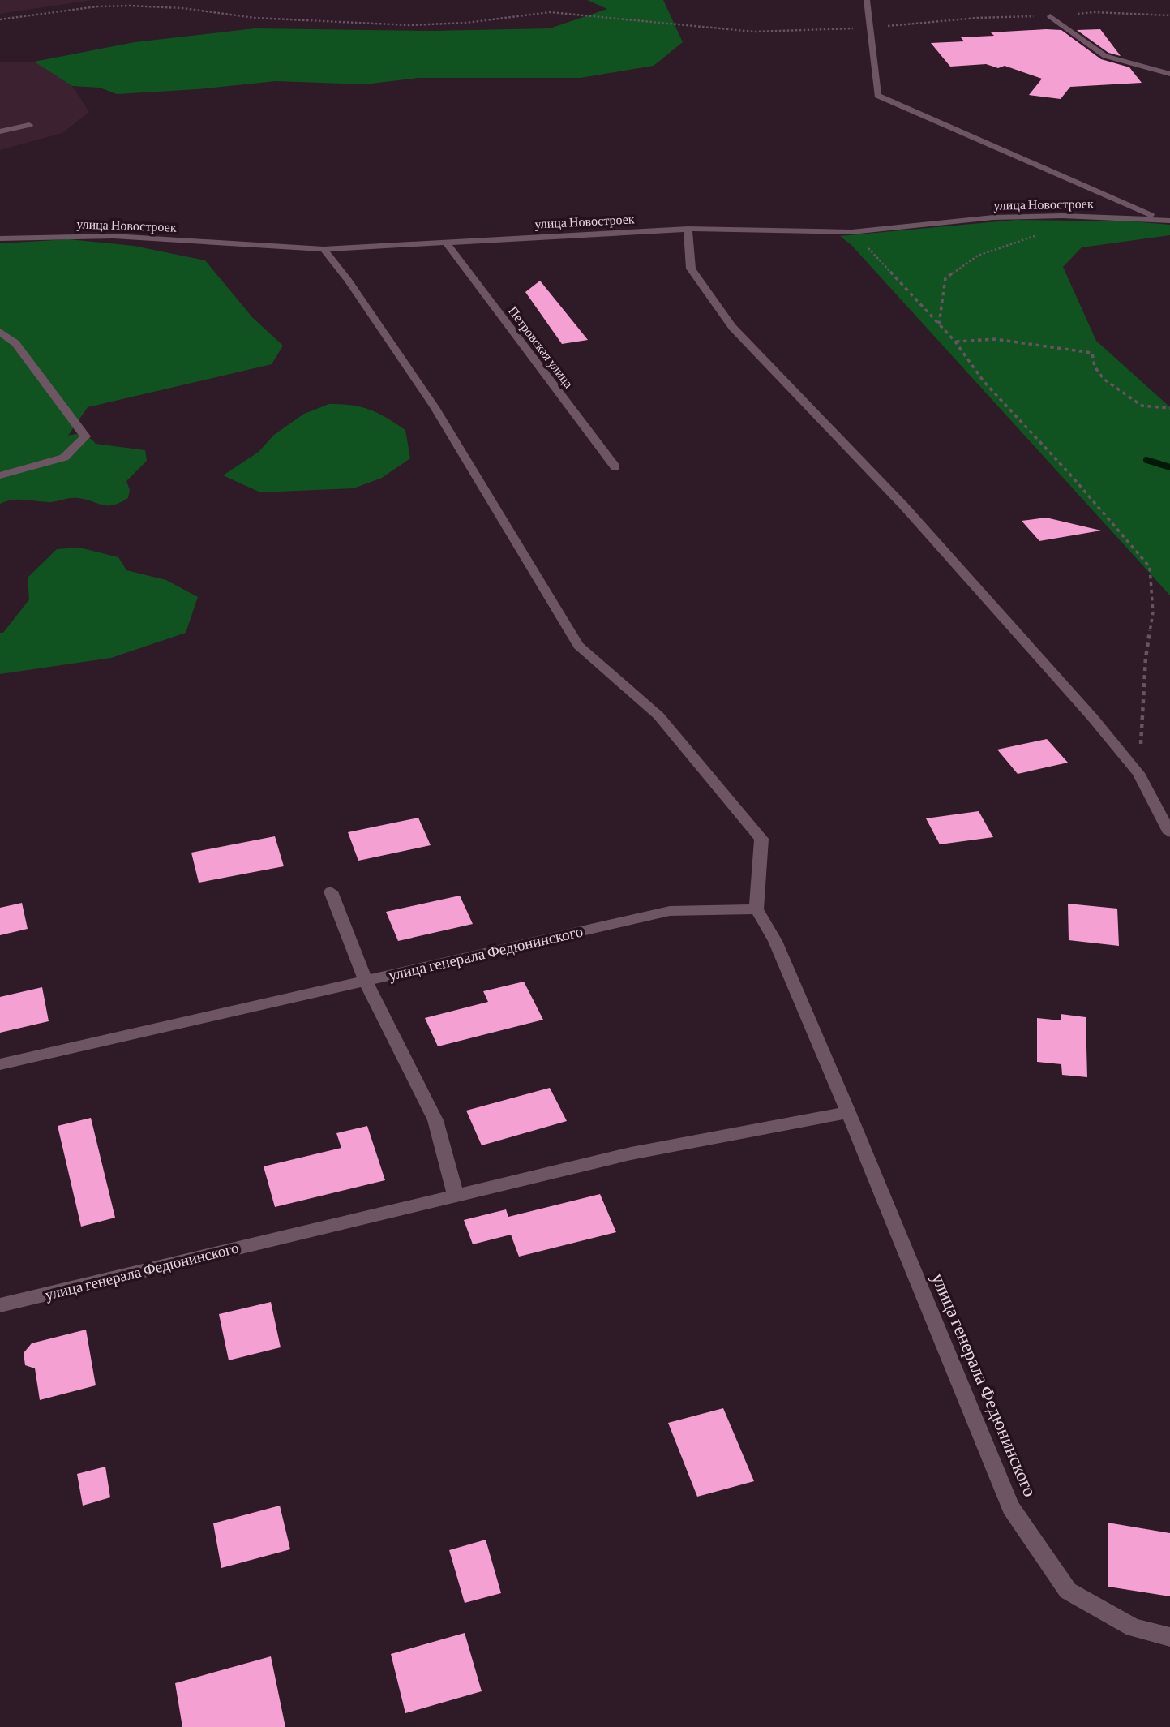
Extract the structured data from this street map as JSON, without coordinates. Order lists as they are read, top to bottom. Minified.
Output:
{"streets":{"street":["улица Новостроек","Петровская улица","улица генерала Федюнинского"]},"crossings":[["улица Новостроек","Петровская улица"]]}
